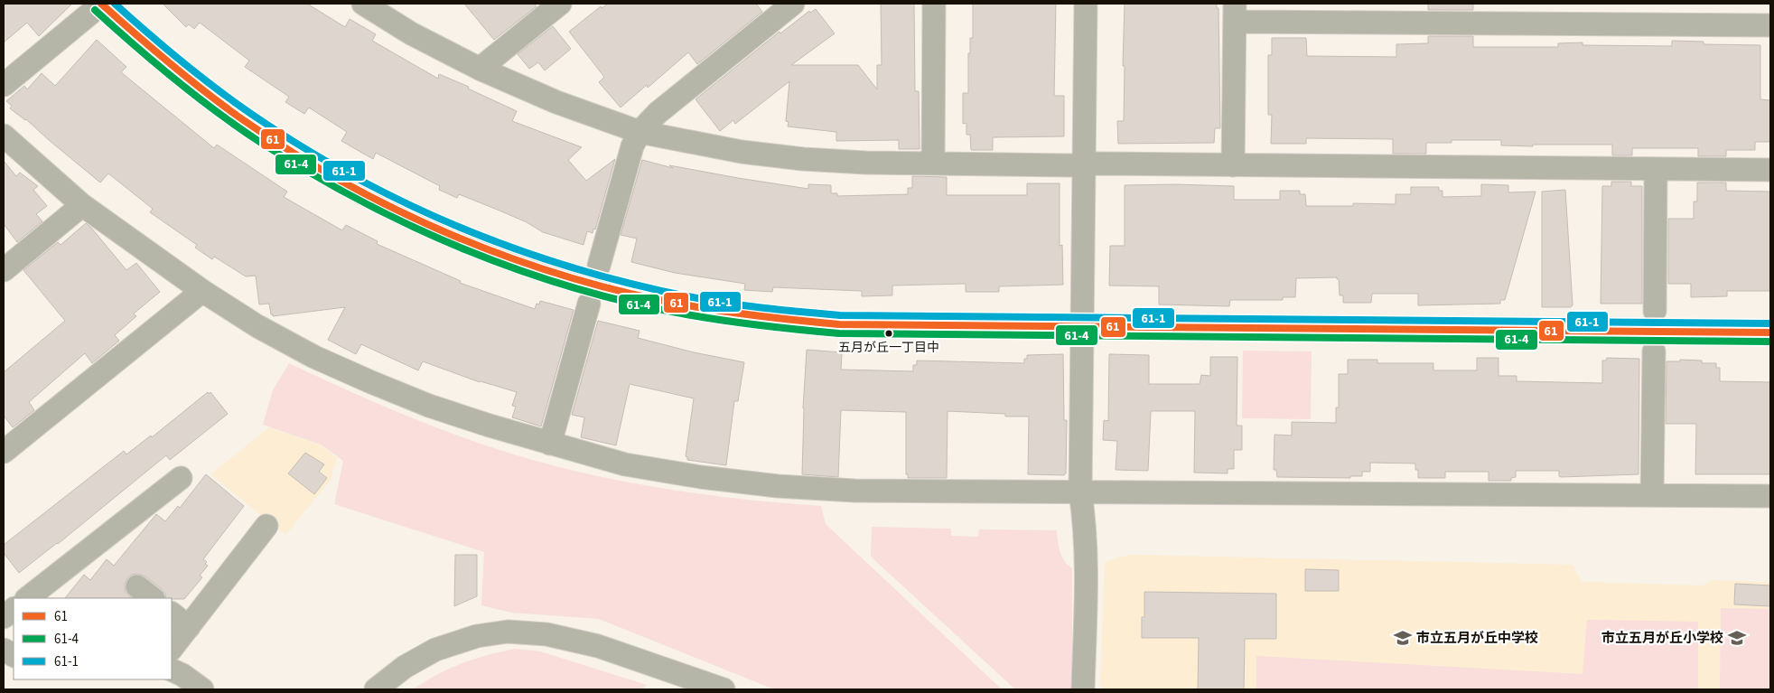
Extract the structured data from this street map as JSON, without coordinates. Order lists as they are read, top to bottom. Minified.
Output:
{"places":{"other":["五月が丘一丁目中"],"school or university":["市立五月が丘中学校","市立五月が丘小学校"]},"lines":["transit line 61","transit line 61-1","transit line 61-4"],"legend":["61","61-4","61-1"]}
